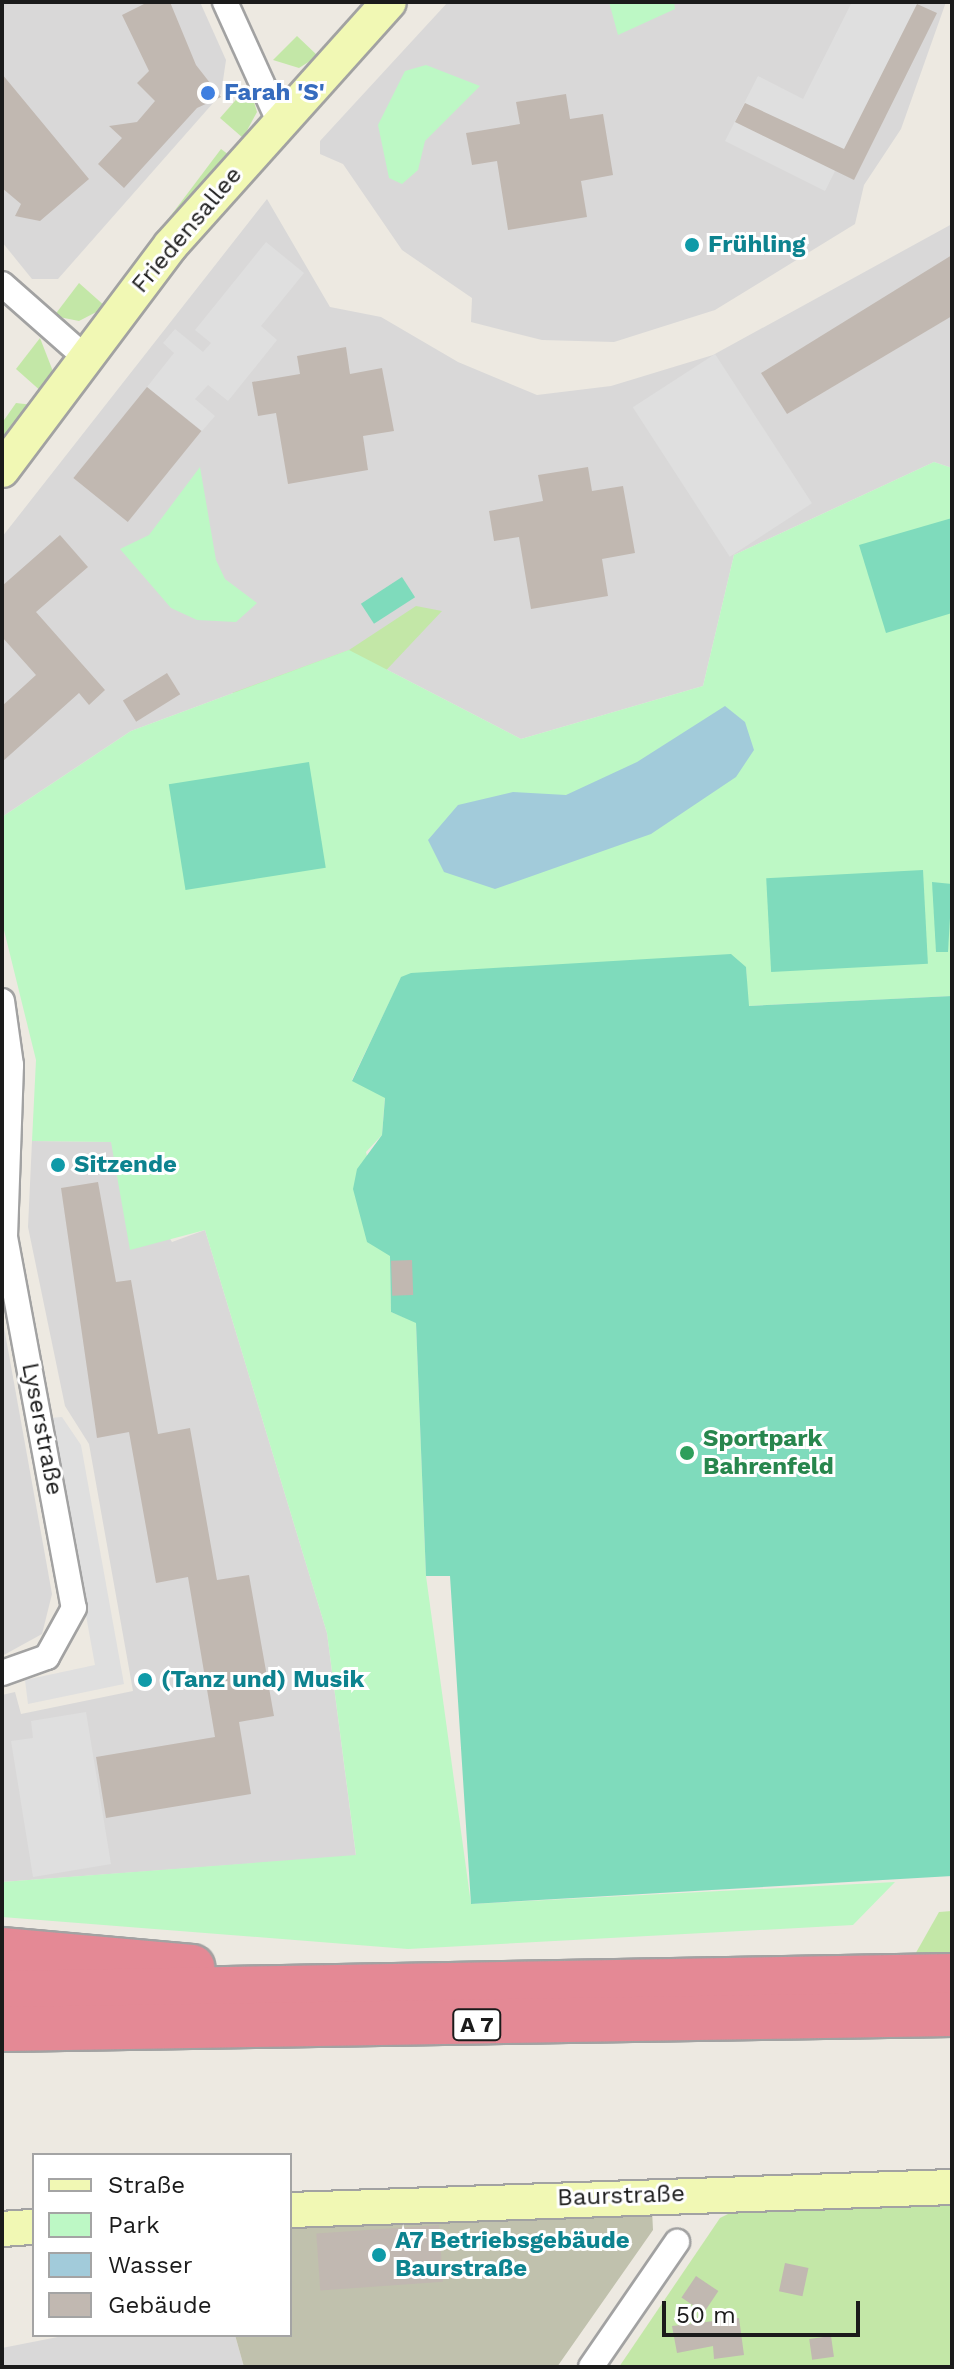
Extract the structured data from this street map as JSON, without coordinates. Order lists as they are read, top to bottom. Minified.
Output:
{"streets":{"highway":["A 7"],"main road":["Friedensallee","Baurstraße"],"street":["Lyserstraße"]},"places":["Farah 'S'","Frühling","Sitzende","Sportpark Bahrenfeld","(Tanz und) Musik","A7 Betriebsgebäude Baurstraße"],"legend":["Straße","Park","Wasser","Gebäude"],"scale_bar":"50 m"}
